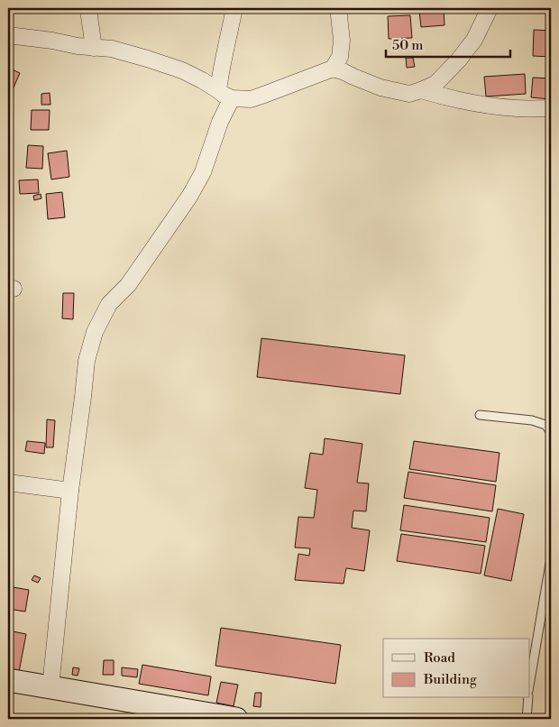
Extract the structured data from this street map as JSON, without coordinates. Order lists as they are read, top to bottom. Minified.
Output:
{"legend":["Road","Building"],"scale_bar":"50 m"}
